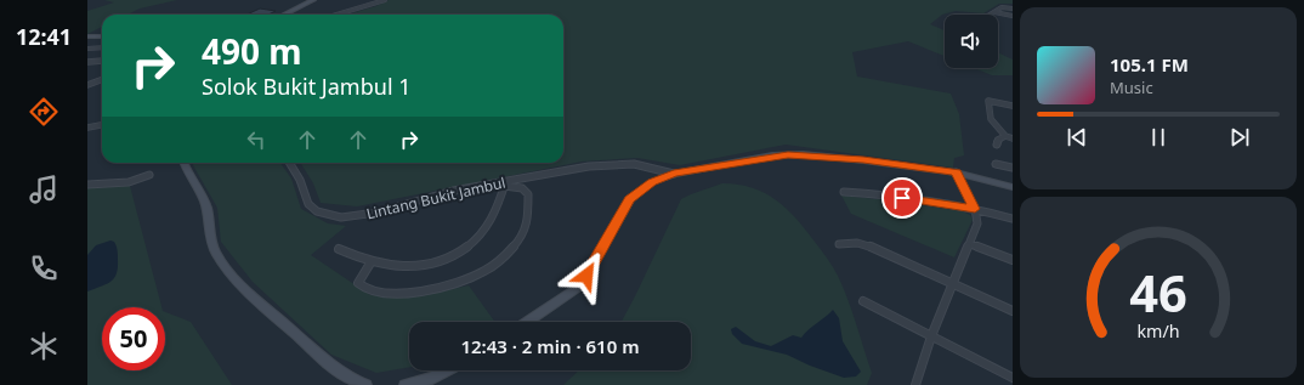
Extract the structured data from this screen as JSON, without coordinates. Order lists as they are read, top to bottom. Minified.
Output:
{"streets":{"street":["Lintang Bukit Jambul"]},"page":{"tabs":"12:41","turn":["490 m","Solok Bukit Jambul 1"],"song":["105.1 FM","Music"],"limit":"50","trip":"12:43 · 2 min · 610 m","gauge":["46","km/h"]}}
